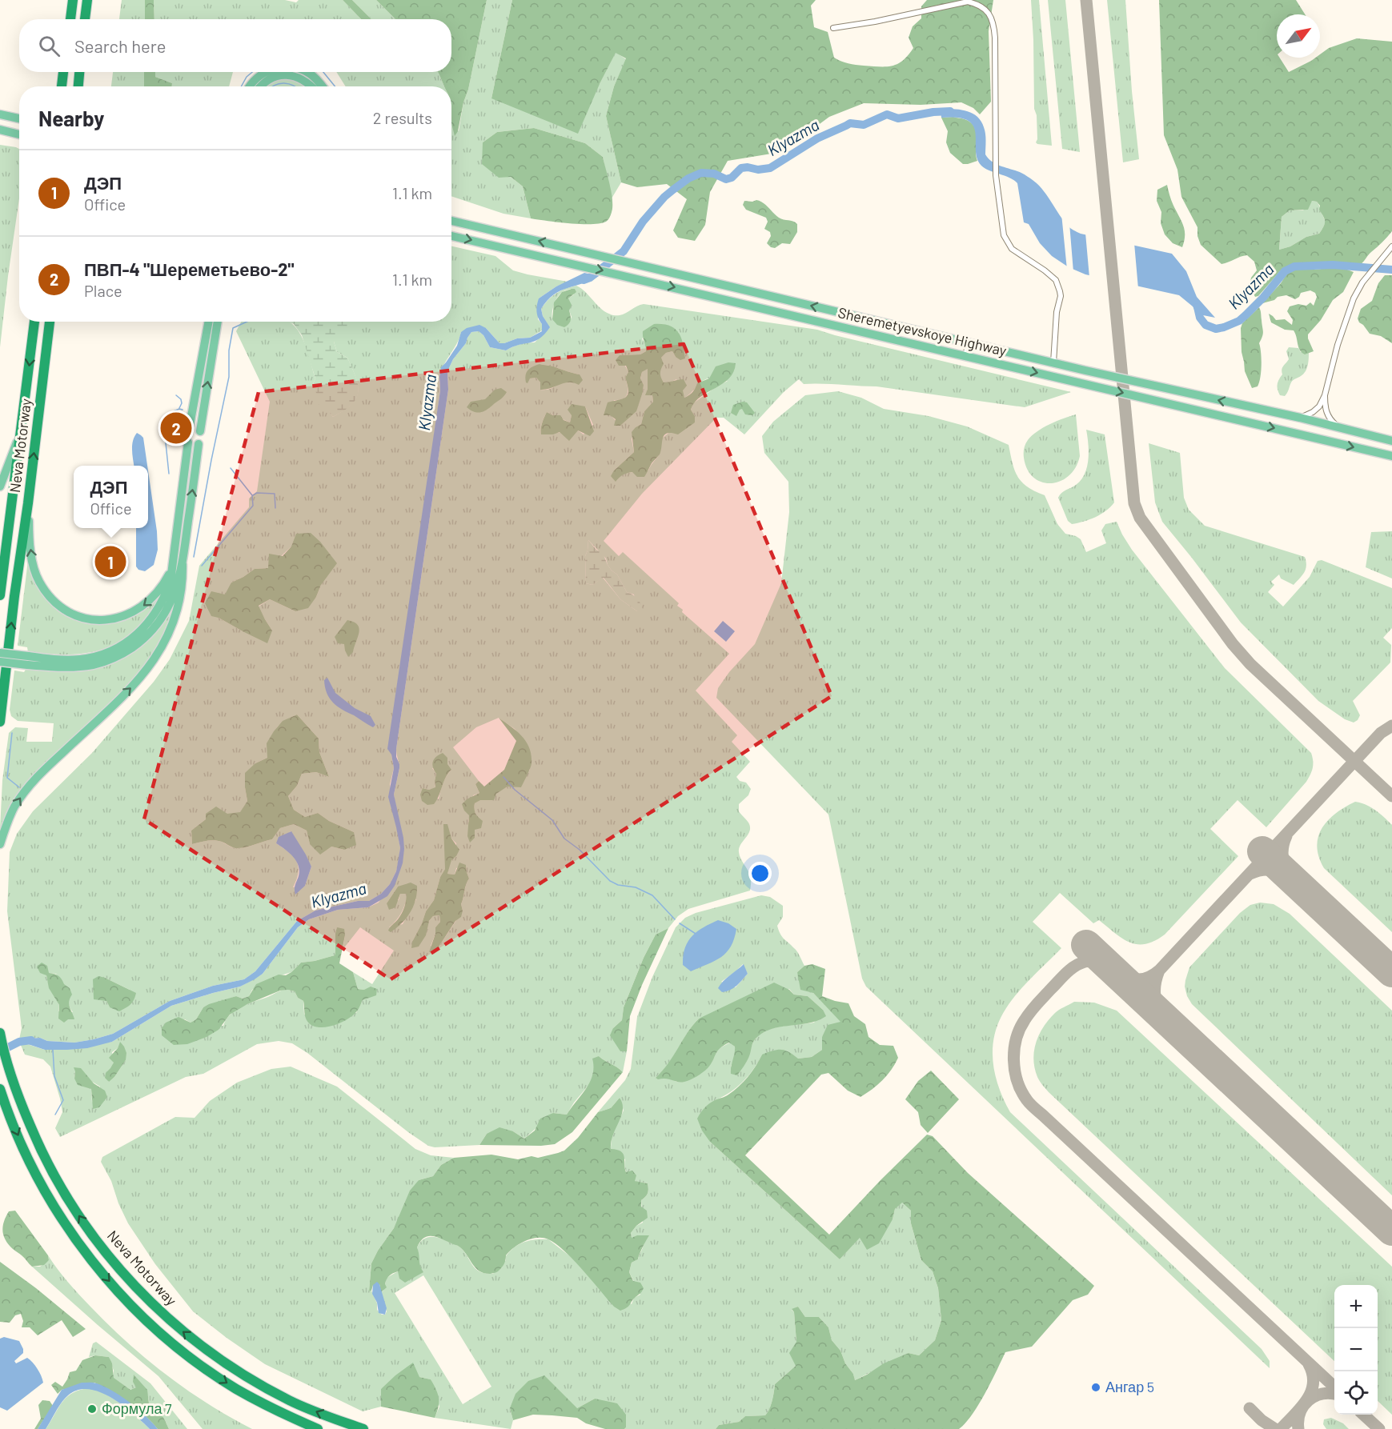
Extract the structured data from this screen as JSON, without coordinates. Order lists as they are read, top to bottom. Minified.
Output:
{"streets":{"highway":["Neva Motorway"],"main road":["Sheremetyevskoye Highway"]},"water":["Klyazma"],"places":["Ангар 5","Формула 7"],"north":"top right","page":{"search":"Search here","heading":["Nearby","2 results"],"list":[{"mark":"1","name":"ДЭП","note":"Office","value":"1.1 km"},{"mark":"2","name":"ПВП-4 \"Шереметьево-2\"","note":"Place","value":"1.1 km"}],"pins":["2","1"],"popup":["ДЭП","Office"],"map_buttons":["+","−"]}}
